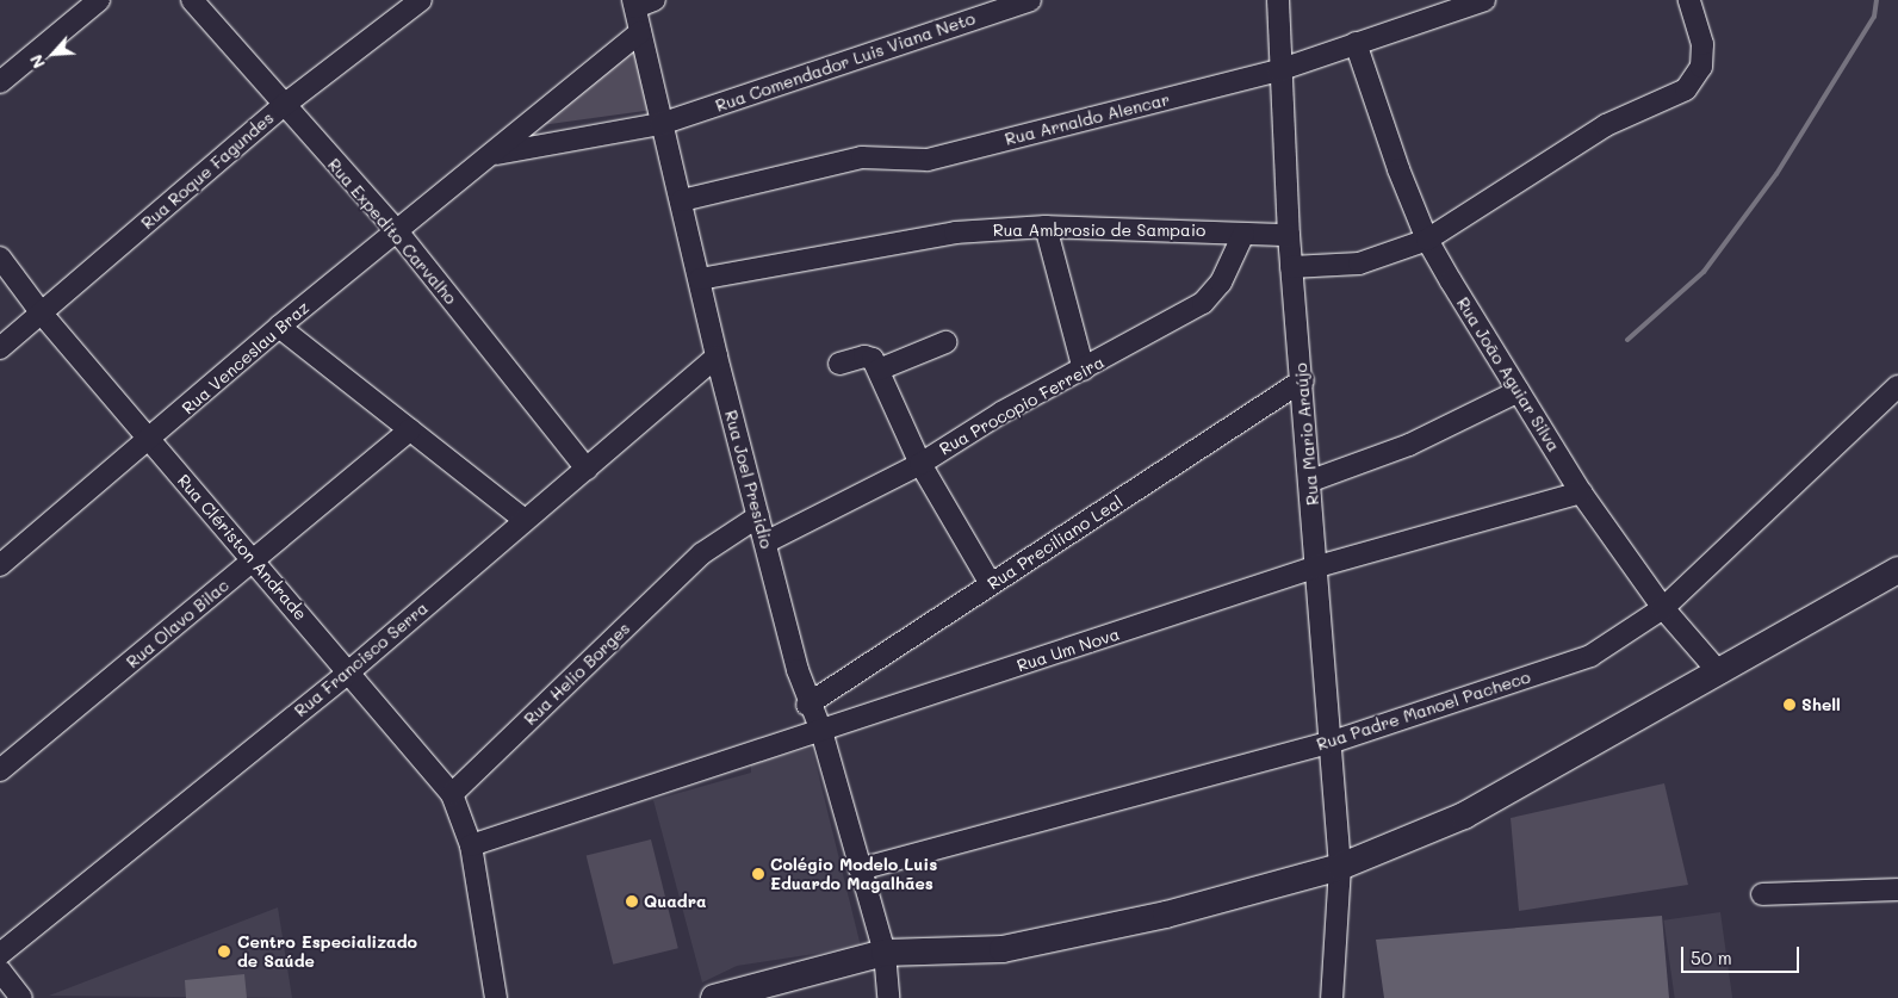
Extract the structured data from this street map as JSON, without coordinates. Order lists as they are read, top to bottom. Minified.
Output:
{"streets":{"street":["Rua Comendador Luis Viana Neto","Rua Arnaldo Alencar","Rua Roque Fagundes","Rua Ambrosio de Sampaio","Rua Expedito Carvalho","Rua Venceslau Braz","Rua João Aguiar Silva","Rua Procopio Ferreira","Rua Mario Araújo","Rua Joel Presidio","Rua Preciliano Leal","Rua Clériston Andrade","Rua Olavo Bilac","Rua Um Nova","Rua Francisco Serra","Rua Helio Borges","Rua Padre Manoel Pacheco"]},"crossings":[["Rua Comendador Luis Viana Neto","Rua Venceslau Braz"],["Rua Comendador Luis Viana Neto","Rua Joel Presidio"],["Rua Arnaldo Alencar","Rua João Aguiar Silva"],["Rua Arnaldo Alencar","Rua Mario Araújo"],["Rua Arnaldo Alencar","Rua Joel Presidio"],["Rua Roque Fagundes","Rua Expedito Carvalho"],["Rua Roque Fagundes","Rua Clériston Andrade"],["Rua Ambrosio de Sampaio","Rua Procopio Ferreira"],["Rua Ambrosio de Sampaio","Rua Mario Araújo"],["Rua Ambrosio de Sampaio","Rua Joel Presidio"],["Rua Expedito Carvalho","Rua Venceslau Braz"],["Rua Expedito Carvalho","Rua Francisco Serra"],["Rua Venceslau Braz","Rua Joel Presidio"],["Rua Venceslau Braz","Rua Clériston Andrade"],["Rua João Aguiar Silva","Rua Um Nova"],["Rua João Aguiar Silva","Rua Padre Manoel Pacheco"],["Rua Procopio Ferreira","Rua Joel Presidio"],["Rua Mario Araújo","Rua Preciliano Leal"],["Rua Mario Araújo","Rua Um Nova"],["Rua Mario Araújo","Rua Padre Manoel Pacheco"],["Rua Joel Presidio","Rua Preciliano Leal"],["Rua Joel Presidio","Rua Um Nova"],["Rua Joel Presidio","Rua Francisco Serra"],["Rua Joel Presidio","Rua Helio Borges"],["Rua Joel Presidio","Rua Padre Manoel Pacheco"],["Rua Clériston Andrade","Rua Olavo Bilac"],["Rua Clériston Andrade","Rua Um Nova"],["Rua Clériston Andrade","Rua Francisco Serra"],["Rua Clériston Andrade","Rua Helio Borges"]],"places":["Shell","Colégio Modelo Luis Eduardo Magalhães","Quadra","Centro Especializado de Saúde"],"scale_bar":"50 m","north":"bottom left"}
